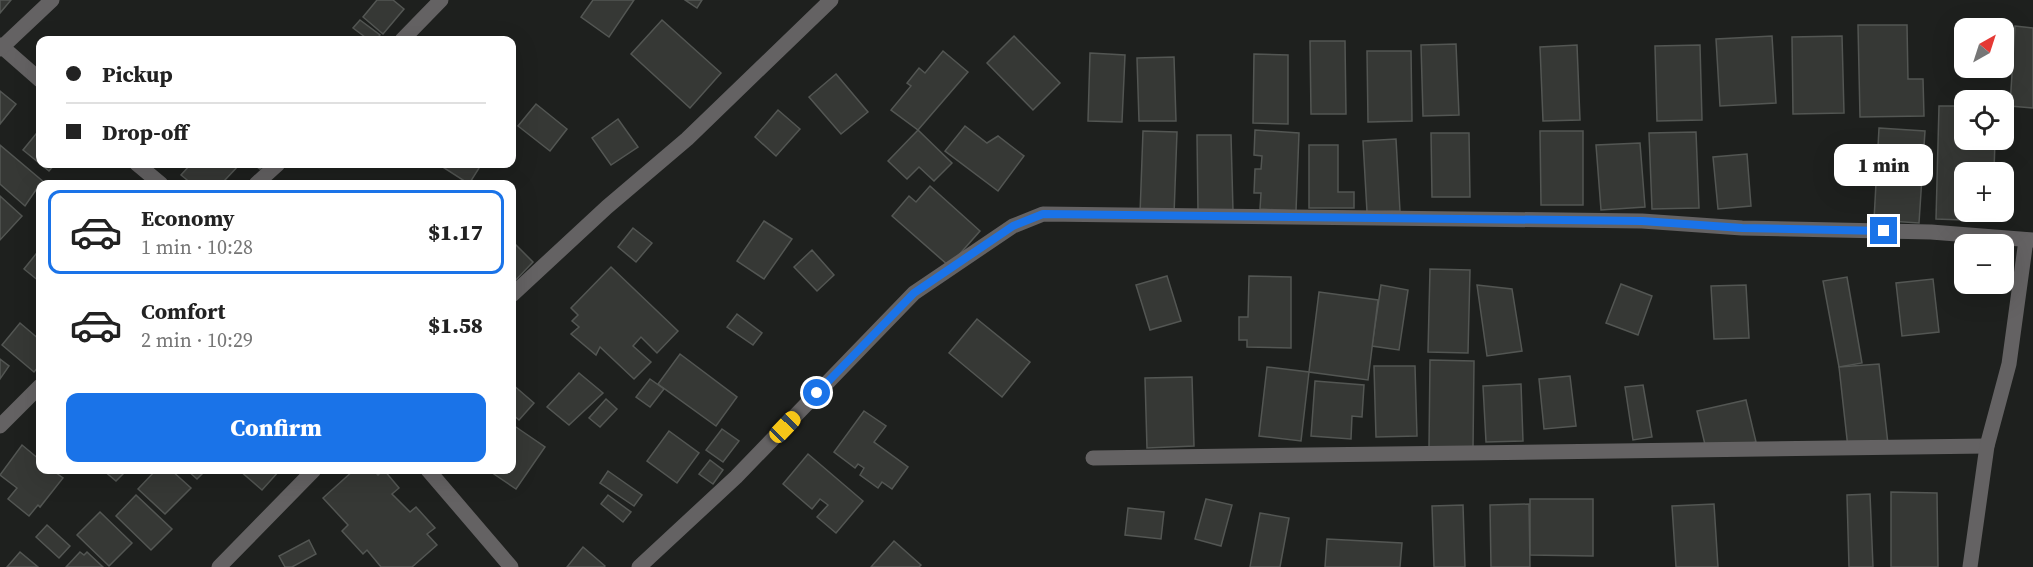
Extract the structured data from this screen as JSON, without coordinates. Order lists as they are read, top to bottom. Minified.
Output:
{"north":"top right","page":{"map_buttons":["+","−"],"banner":["Pickup","Drop-off"],"bubble":"1 min","list":[{"name":"Economy","note":"1 min · 10:28","value":"$1.17"},{"name":"Comfort","note":"2 min · 10:29","value":"$1.58"}],"buttons":"Confirm"}}
